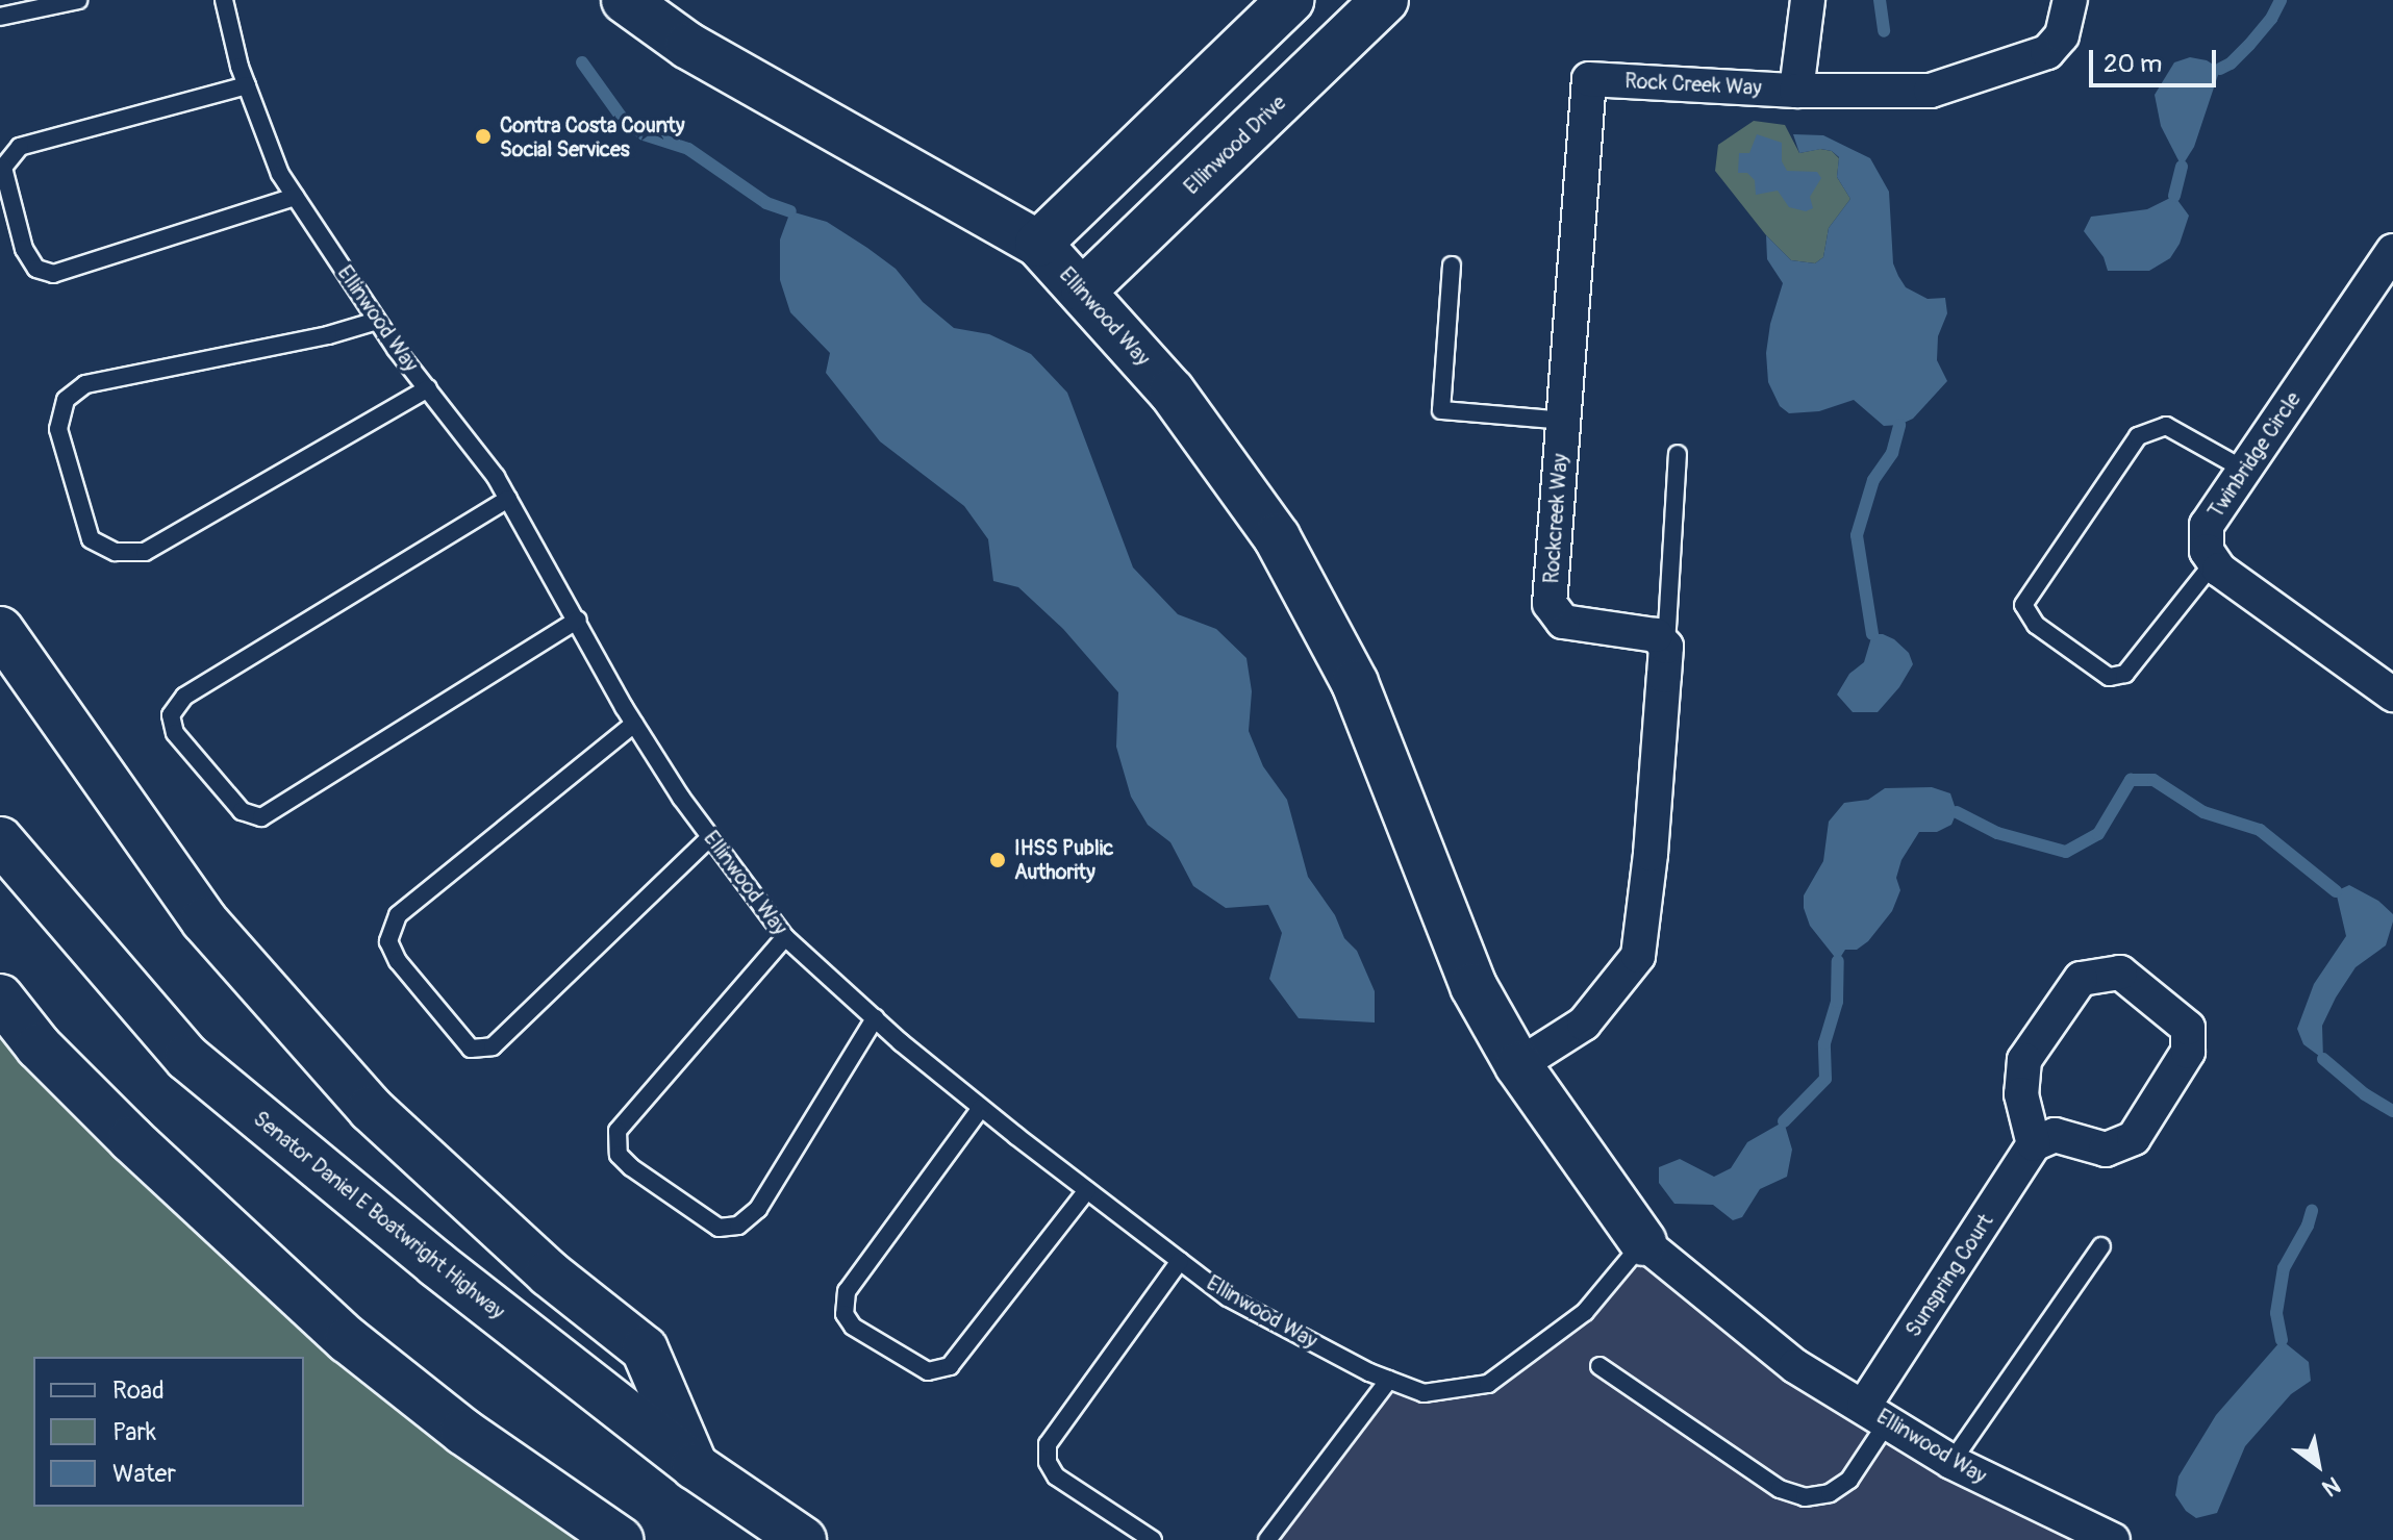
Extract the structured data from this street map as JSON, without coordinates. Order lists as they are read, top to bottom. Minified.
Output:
{"streets":{"main road":["Ellinwood Drive","Ellinwood Way","Senator Daniel E Boatwright Highway"],"street":["Rock Creek Way","Twinbridge Circle","Rockcreek Way","Sunspring Court"]},"crossings":[["Rock Creek Way","Rockcreek Way"],["Ellinwood Drive","Ellinwood Way"],["Ellinwood Way","Sunspring Court"]],"places":["Contra Costa County Social Services","IHSS Public Authority"],"legend":["Road","Park","Water"],"scale_bar":"20 m","north":"bottom right"}
